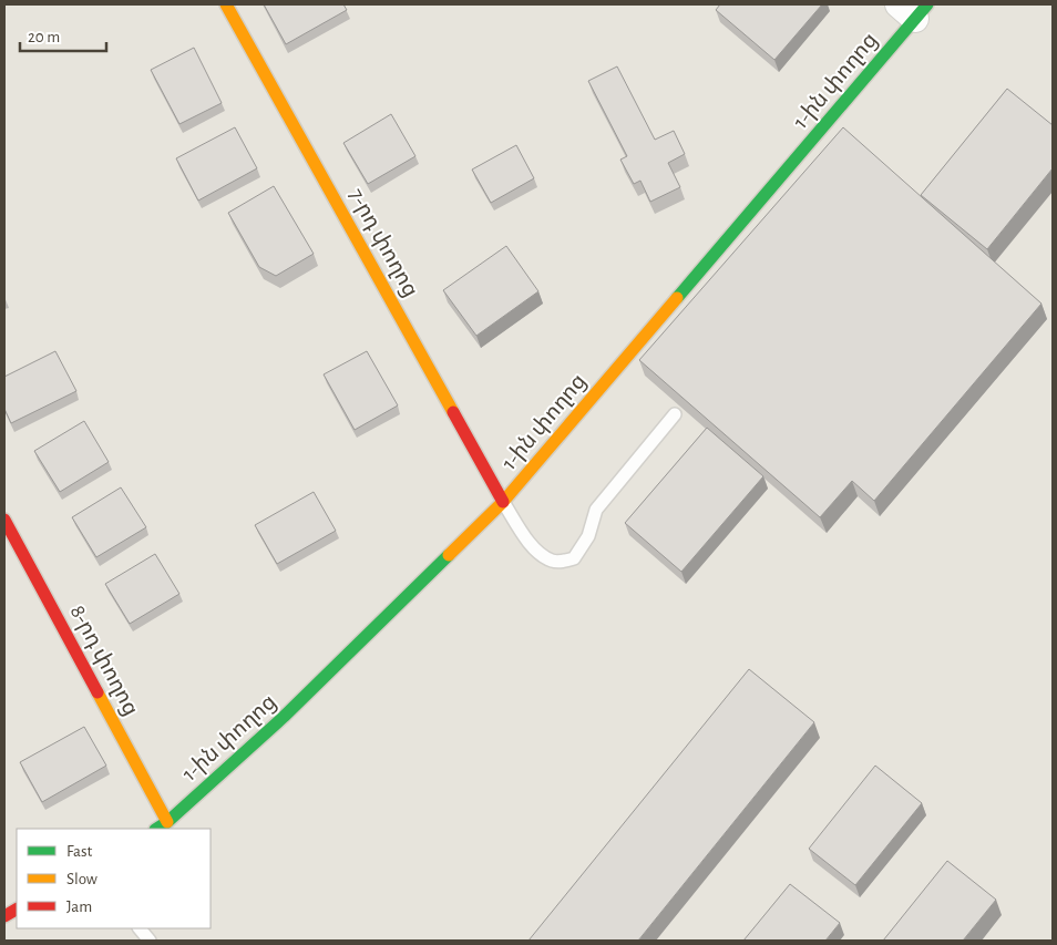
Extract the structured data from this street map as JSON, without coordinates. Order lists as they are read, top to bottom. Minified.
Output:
{"streets":{"main road":["1-ին փողոց","7-րդ փողոց","8-րդ փողոց"]},"crossings":[["1-ին փողոց","7-րդ փողոց"],["1-ին փողոց","8-րդ փողոց"]],"legend":["Fast","Slow","Jam"],"scale_bar":"20 m"}
